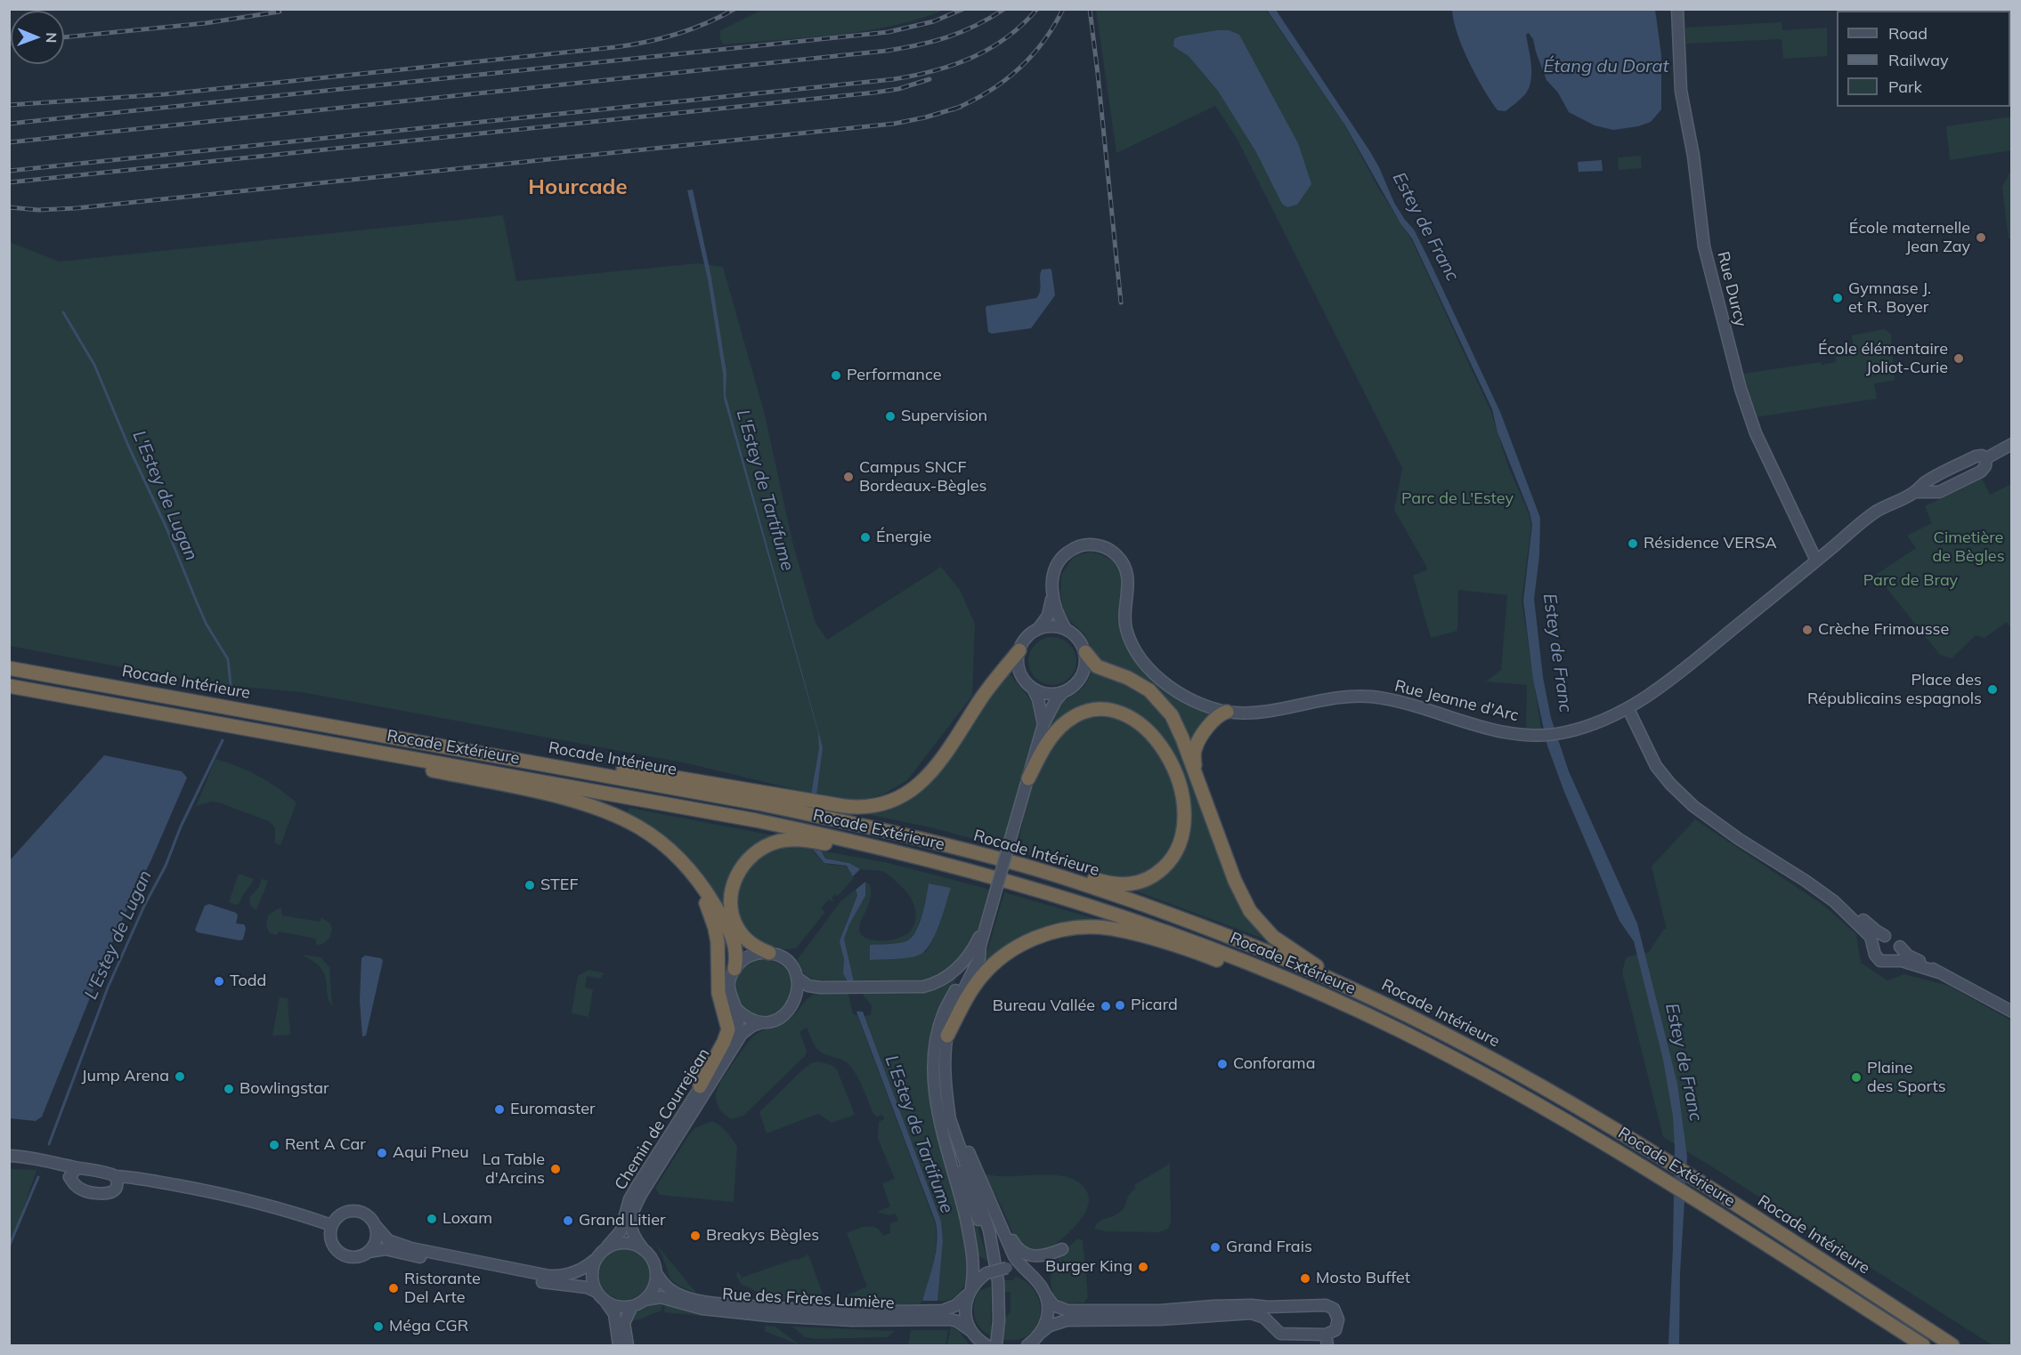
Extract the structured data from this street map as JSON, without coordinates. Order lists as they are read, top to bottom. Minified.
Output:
{"streets":{"highway":["Rocade Intérieure","Rocade Extérieure"],"main road":["Rue Durcy","Rue Jeanne d'Arc","Chemin de Courrejean","Rue des Frères Lumière"]},"crossings":[["Rue Durcy","Rue Jeanne d'Arc"],["Chemin de Courrejean","Rue des Frères Lumière"]],"districts":["Hourcade"],"water":["Étang du Dorat","Estey de Franc","L'Estey de Tartifume","L'Estey de Lugan"],"parks":["Parc de L'Estey","Cimetière de Bègles","Parc de Bray"],"places":["École maternelle Jean Zay","Gymnase J. et R. Boyer","École élémentaire Joliot-Curie","Performance","Supervision","Campus SNCF Bordeaux-Bègles","Énergie","Résidence VERSA","Crèche Frimousse","Place des Républicains espagnols","STEF","Todd","Picard","Bureau Vallée","Conforama","Jump Arena","Plaine des Sports","Bowlingstar","Euromaster","Rent A Car","Aqui Pneu","La Table d'Arcins","Loxam","Grand Litier","Breakys Bègles","Grand Frais","Burger King","Mosto Buffet","Ristorante Del Arte","Méga CGR"],"legend":["Road","Railway","Park"],"north":"right"}
